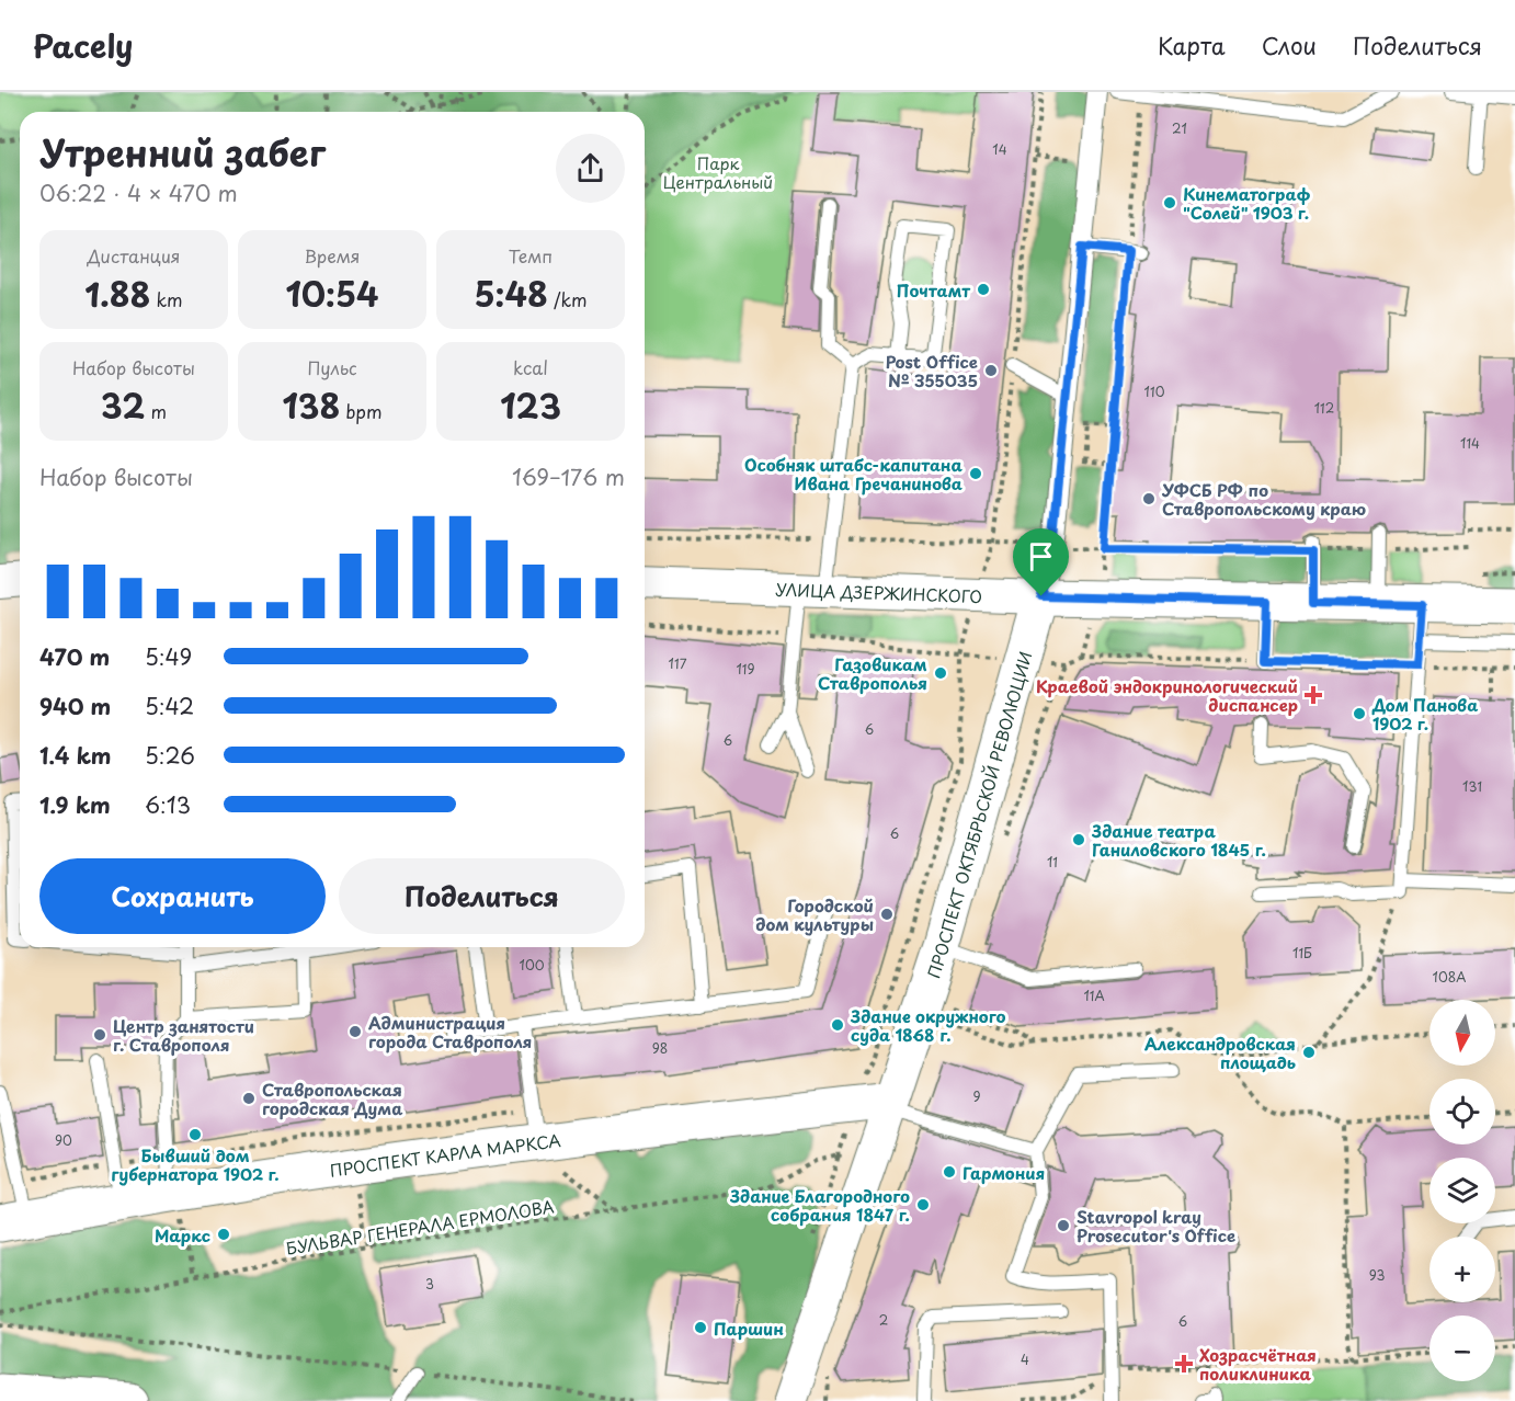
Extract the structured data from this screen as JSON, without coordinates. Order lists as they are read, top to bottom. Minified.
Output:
{"streets":{"main road":["УЛИЦА ДЗЕРЖИНСКОГО","ПРОСПЕКТ ОКТЯБРЬСКОЙ РЕВОЛЮЦИИ","ПРОСПЕКТ КАРЛА МАРКСА"],"path":["БУЛЬВАР ГЕНЕРАЛА ЕРМОЛОВА"]},"crossings":[["УЛИЦА ДЗЕРЖИНСКОГО","ПРОСПЕКТ ОКТЯБРЬСКОЙ РЕВОЛЮЦИИ"],["ПРОСПЕКТ ОКТЯБРЬСКОЙ РЕВОЛЮЦИИ","ПРОСПЕКТ КАРЛА МАРКСА"],["ПРОСПЕКТ ОКТЯБРЬСКОЙ РЕВОЛЮЦИИ","БУЛЬВАР ГЕНЕРАЛА ЕРМОЛОВА"]],"parks":["Парк Центральный"],"places":{"other":["Кинематограф \"Солей\" 1903 г.","Почтамт","Post Office № 355035","Особняк штабс-капитана Ивана Гречанинова","УФСБ РФ по Ставропольскому краю","Газовикам Ставрополья","Дом Панова 1902 г.","Здание театра Ганиловского 1845 г.","Городской дом культуры","Здание окружного суда 1868 г.","Администрация города Ставрополя","Центр занятости г. Ставрополя","Александровская площадь","Ставропольская городская Дума","Бывший дом губернатора 1902 г.","Гармония","Здание Благородного собрания 1847 г.","Stavropol kray Prosecutor's Office","Маркс","Паршин"],"health":["Краевой эндокринологический диспансер","Хозрасчётная поликлиника"]},"house_numbers":["21","14","110","112","114","117","119","6","6","131","6","11","11Б","100","108А","11А","98","9","90","93","3","2","6","4"],"north":"bottom","page":{"header":"Pacely","nav":["Карта","Слои","Поделиться"],"heading":["Утренний забег","06:22 · 4 × 470 m"],"stats":[["Дистанция","1.88 km"],["Время","10:54"],["Темп","5:48 /km"],["Набор высоты","32 m"],["Пульс","138 bpm"],["kcal","123"]],"chart":["Набор высоты","169–176 m"],"list":[{"name":"470 m","note":"5:49"},{"name":"940 m","note":"5:42"},{"name":"1.4 km","note":"5:26"},{"name":"1.9 km","note":"6:13"}],"buttons":["Сохранить","Поделиться"],"map_buttons":["+","−"]}}
